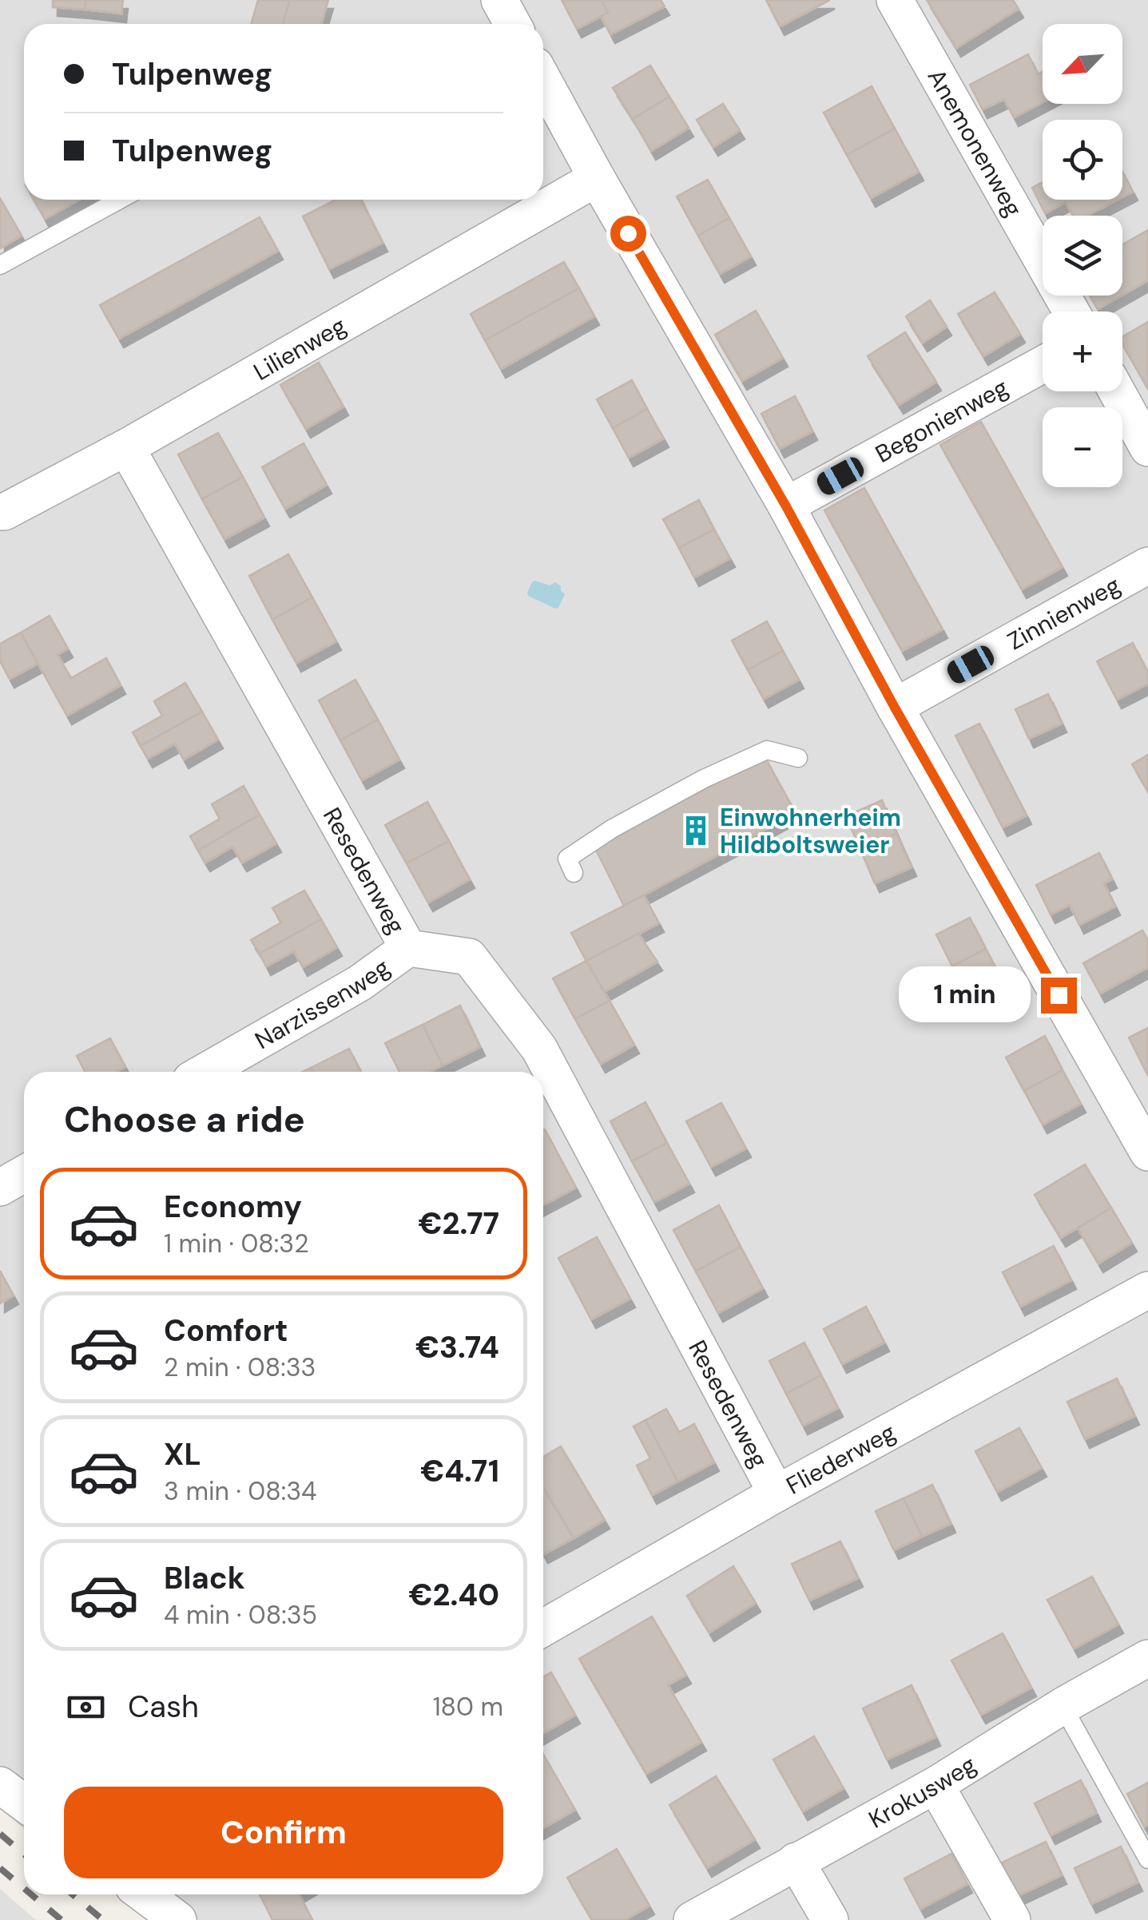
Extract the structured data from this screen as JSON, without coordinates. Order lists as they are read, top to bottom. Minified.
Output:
{"streets":{"street":["Anemonenweg","Lilienweg","Begonienweg","Zinnienweg","Resedenweg","Narzissenweg","Fliederweg","Krokusweg"]},"crossings":[["Lilienweg","Resedenweg"],["Resedenweg","Narzissenweg"],["Resedenweg","Fliederweg"]],"places":{"building":["Einwohnerheim Hildboltsweier"]},"north":"bottom left","page":{"map_buttons":["+","−"],"banner":["Tulpenweg","Tulpenweg"],"bubble":"1 min","heading":"Choose a ride","list":[{"name":"Economy","note":"1 min · 08:32","value":"€2.77"},{"name":"Comfort","note":"2 min · 08:33","value":"€3.74"},{"name":"XL","note":"3 min · 08:34","value":"€4.71"},{"name":"Black","note":"4 min · 08:35","value":"€2.40"}],"pay":["Cash","180 m"],"buttons":"Confirm"}}
